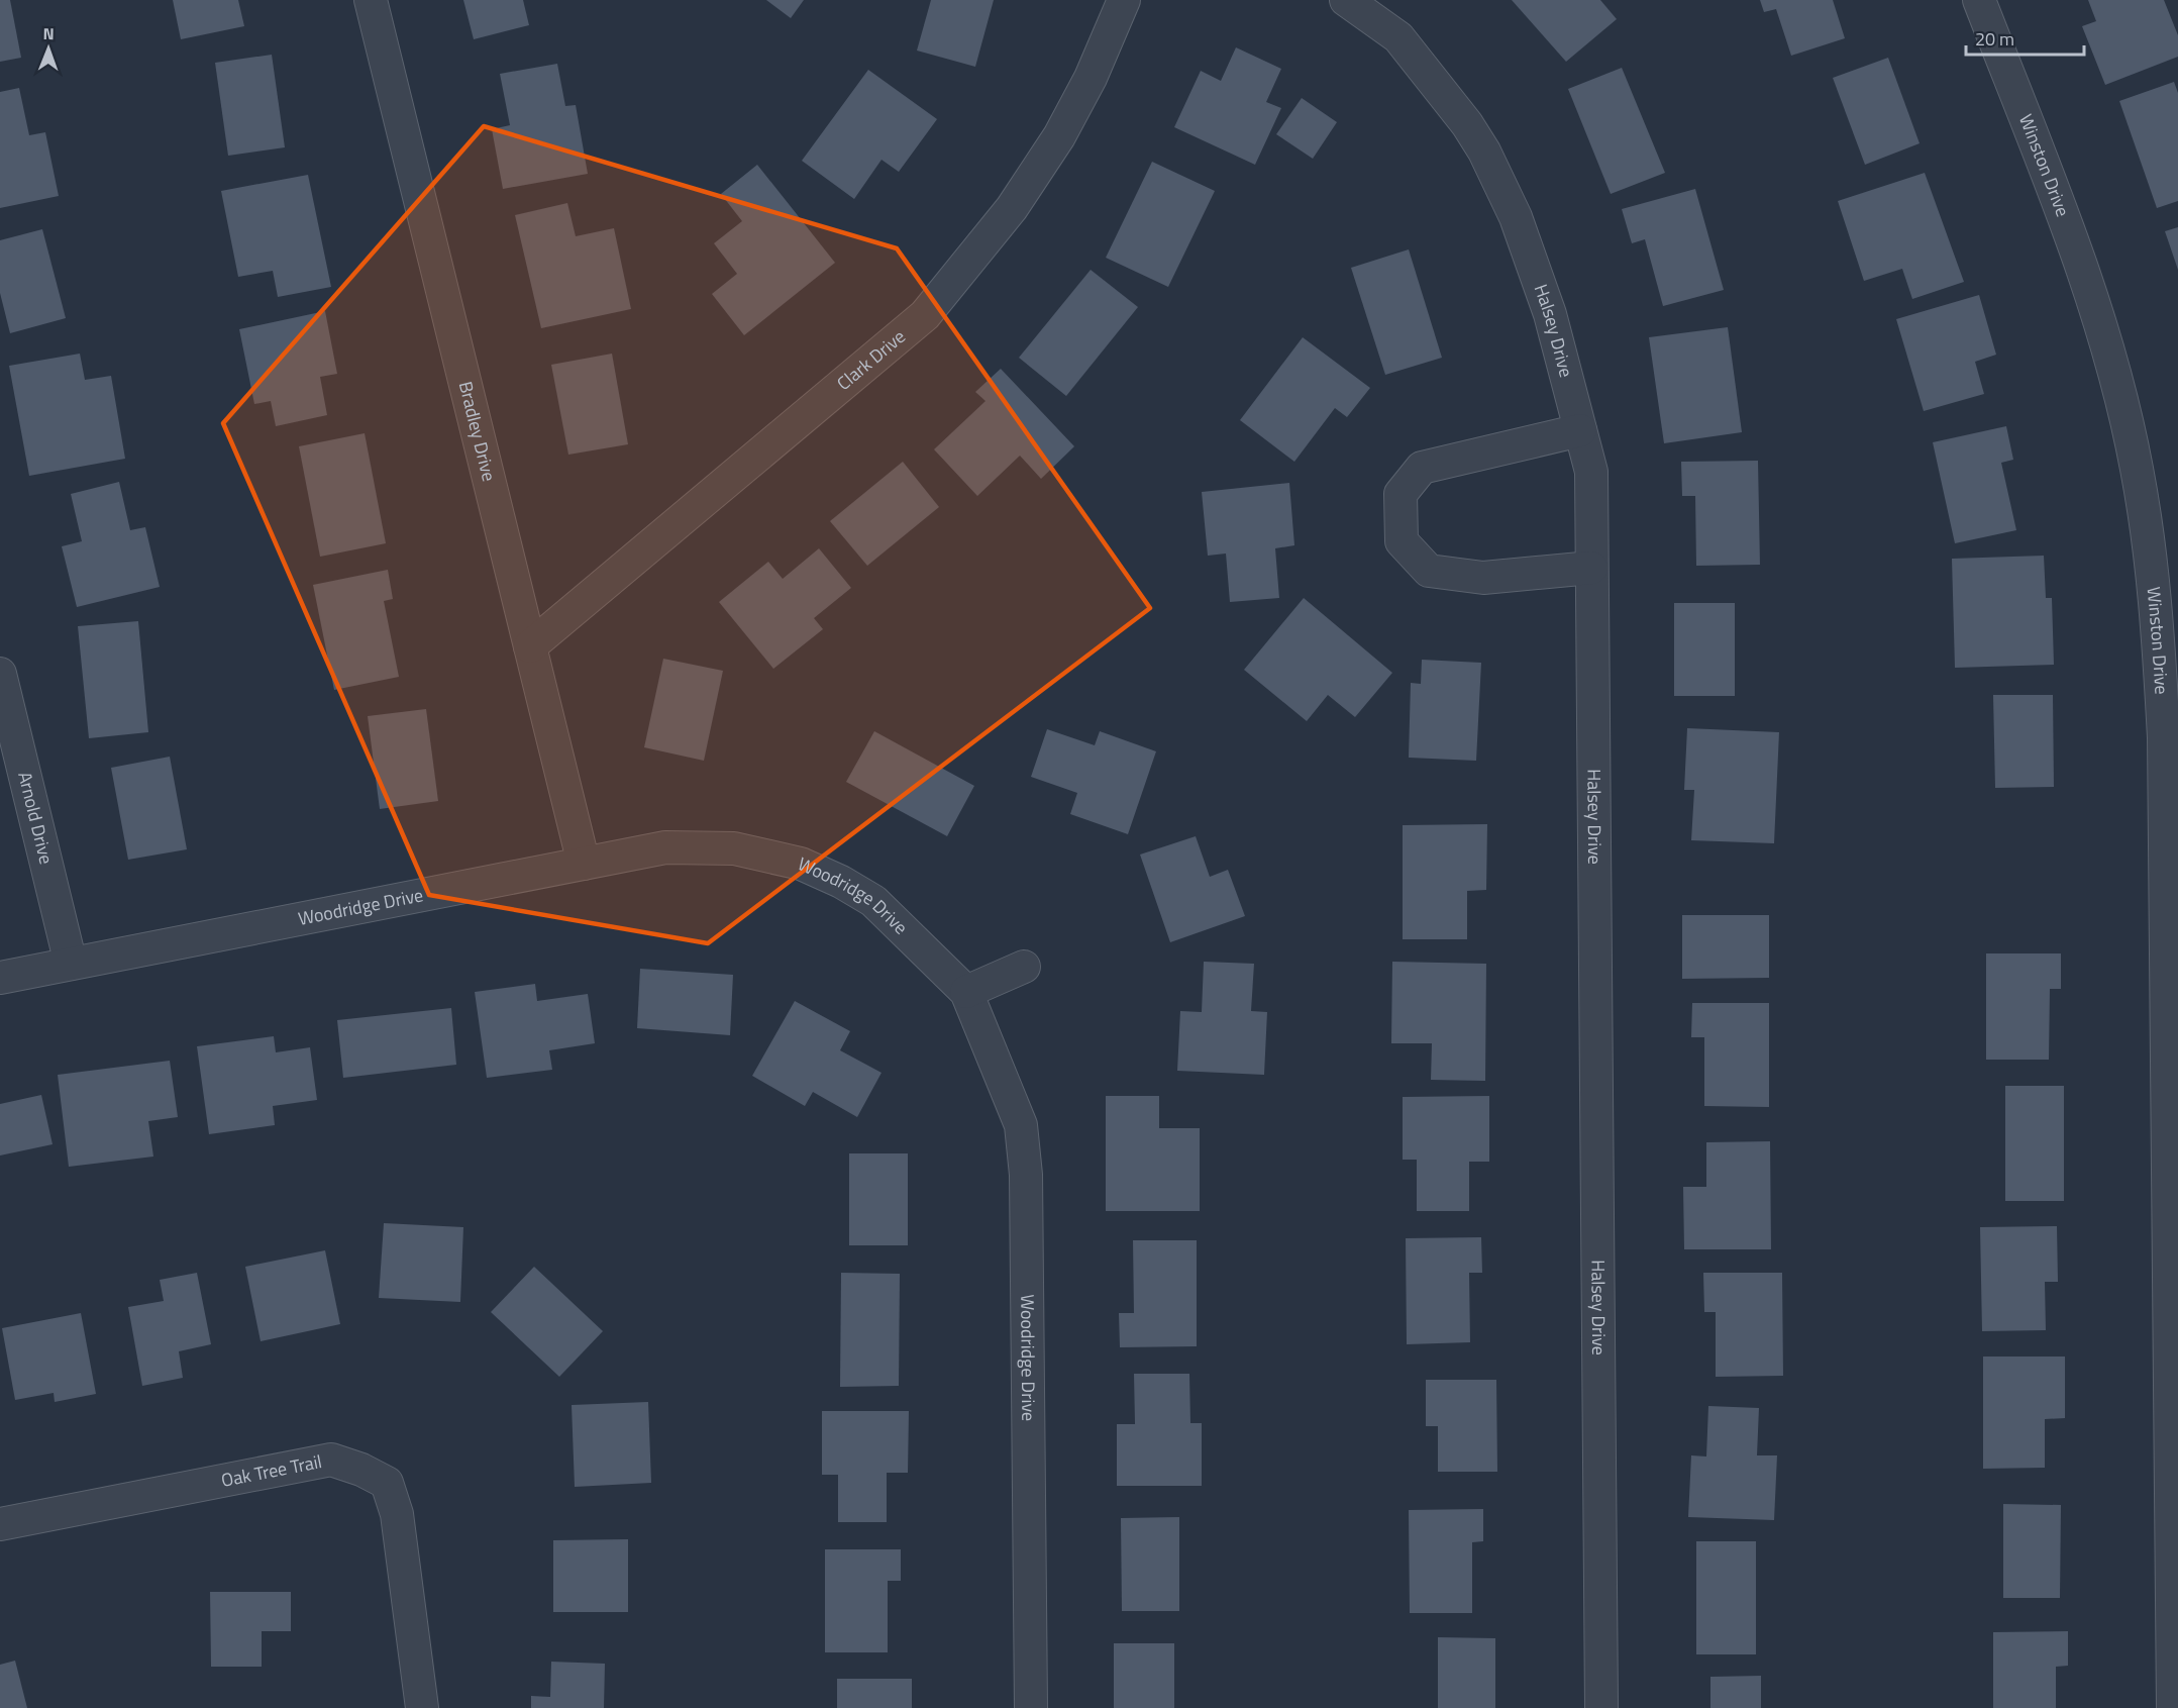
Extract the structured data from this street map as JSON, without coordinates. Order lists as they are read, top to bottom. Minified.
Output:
{"streets":{"street":["Winston Drive","Halsey Drive","Clark Drive","Bradley Drive","Arnold Drive","Woodridge Drive","Oak Tree Trail"]},"crossings":[["Clark Drive","Bradley Drive"],["Bradley Drive","Woodridge Drive"],["Arnold Drive","Woodridge Drive"]],"scale_bar":"20 m","north":"top"}
